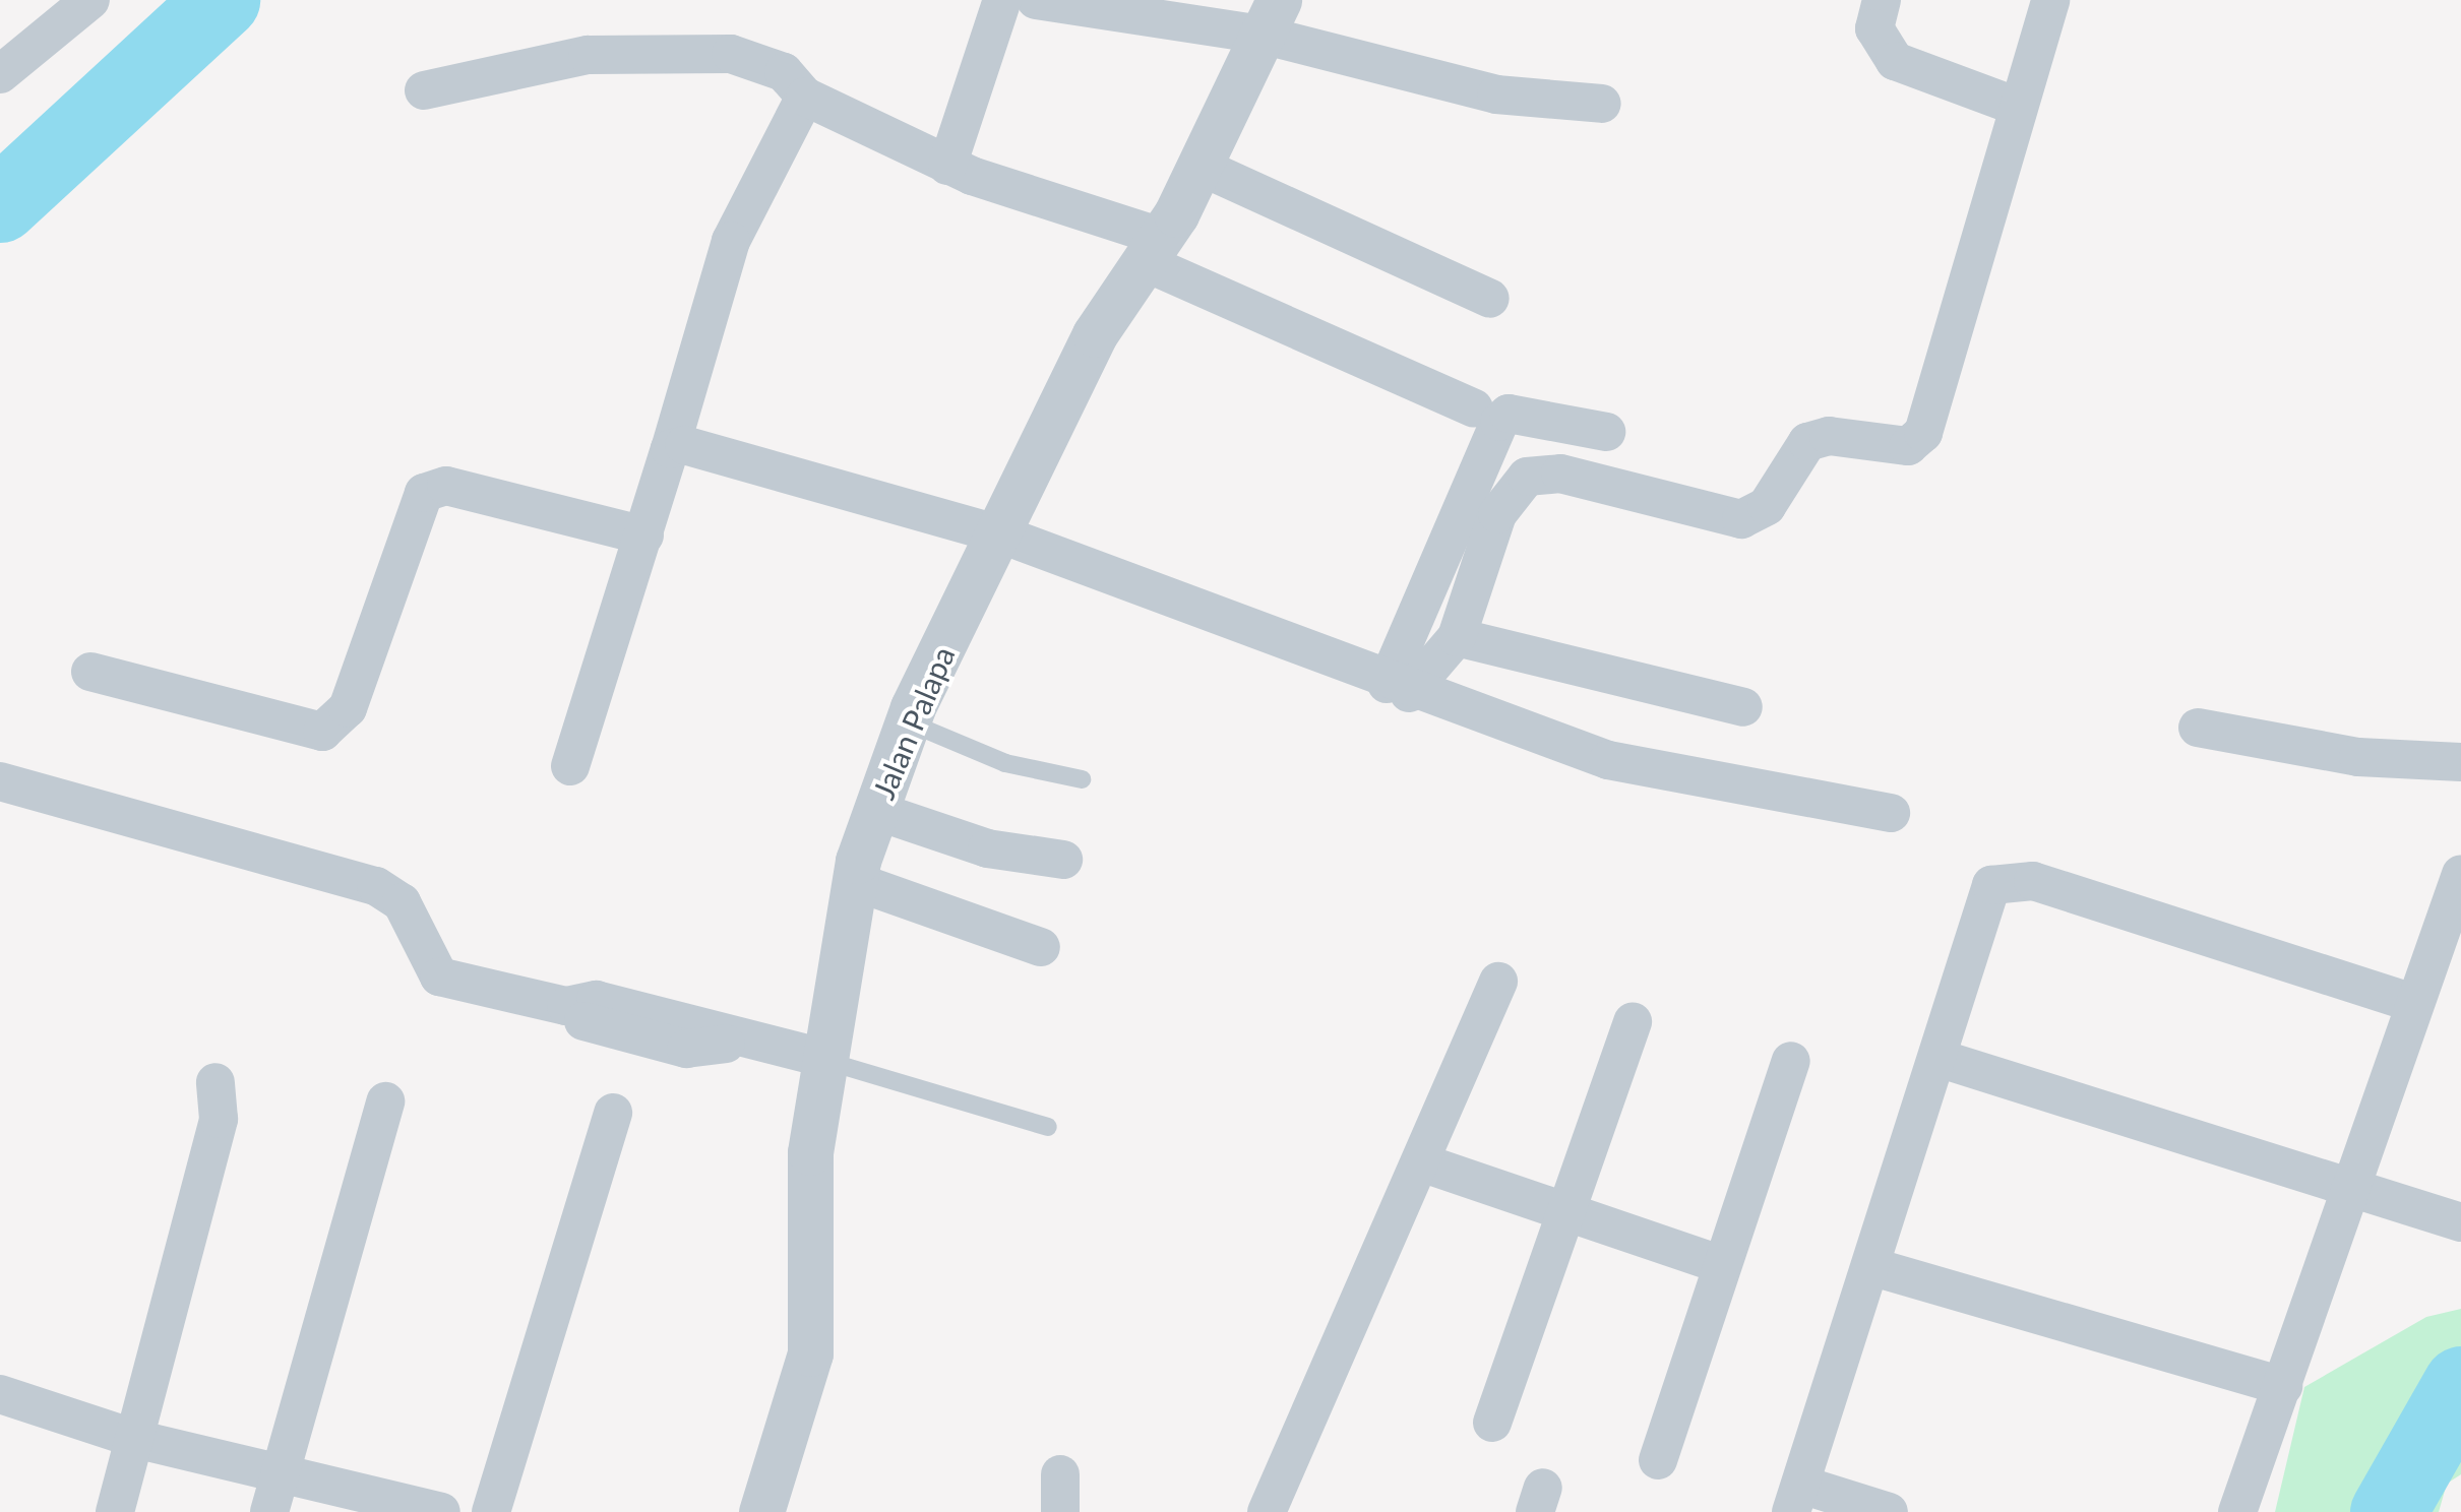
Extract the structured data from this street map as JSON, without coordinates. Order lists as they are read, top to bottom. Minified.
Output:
{"streets":{"street":["Jalan Palapa"]}}
